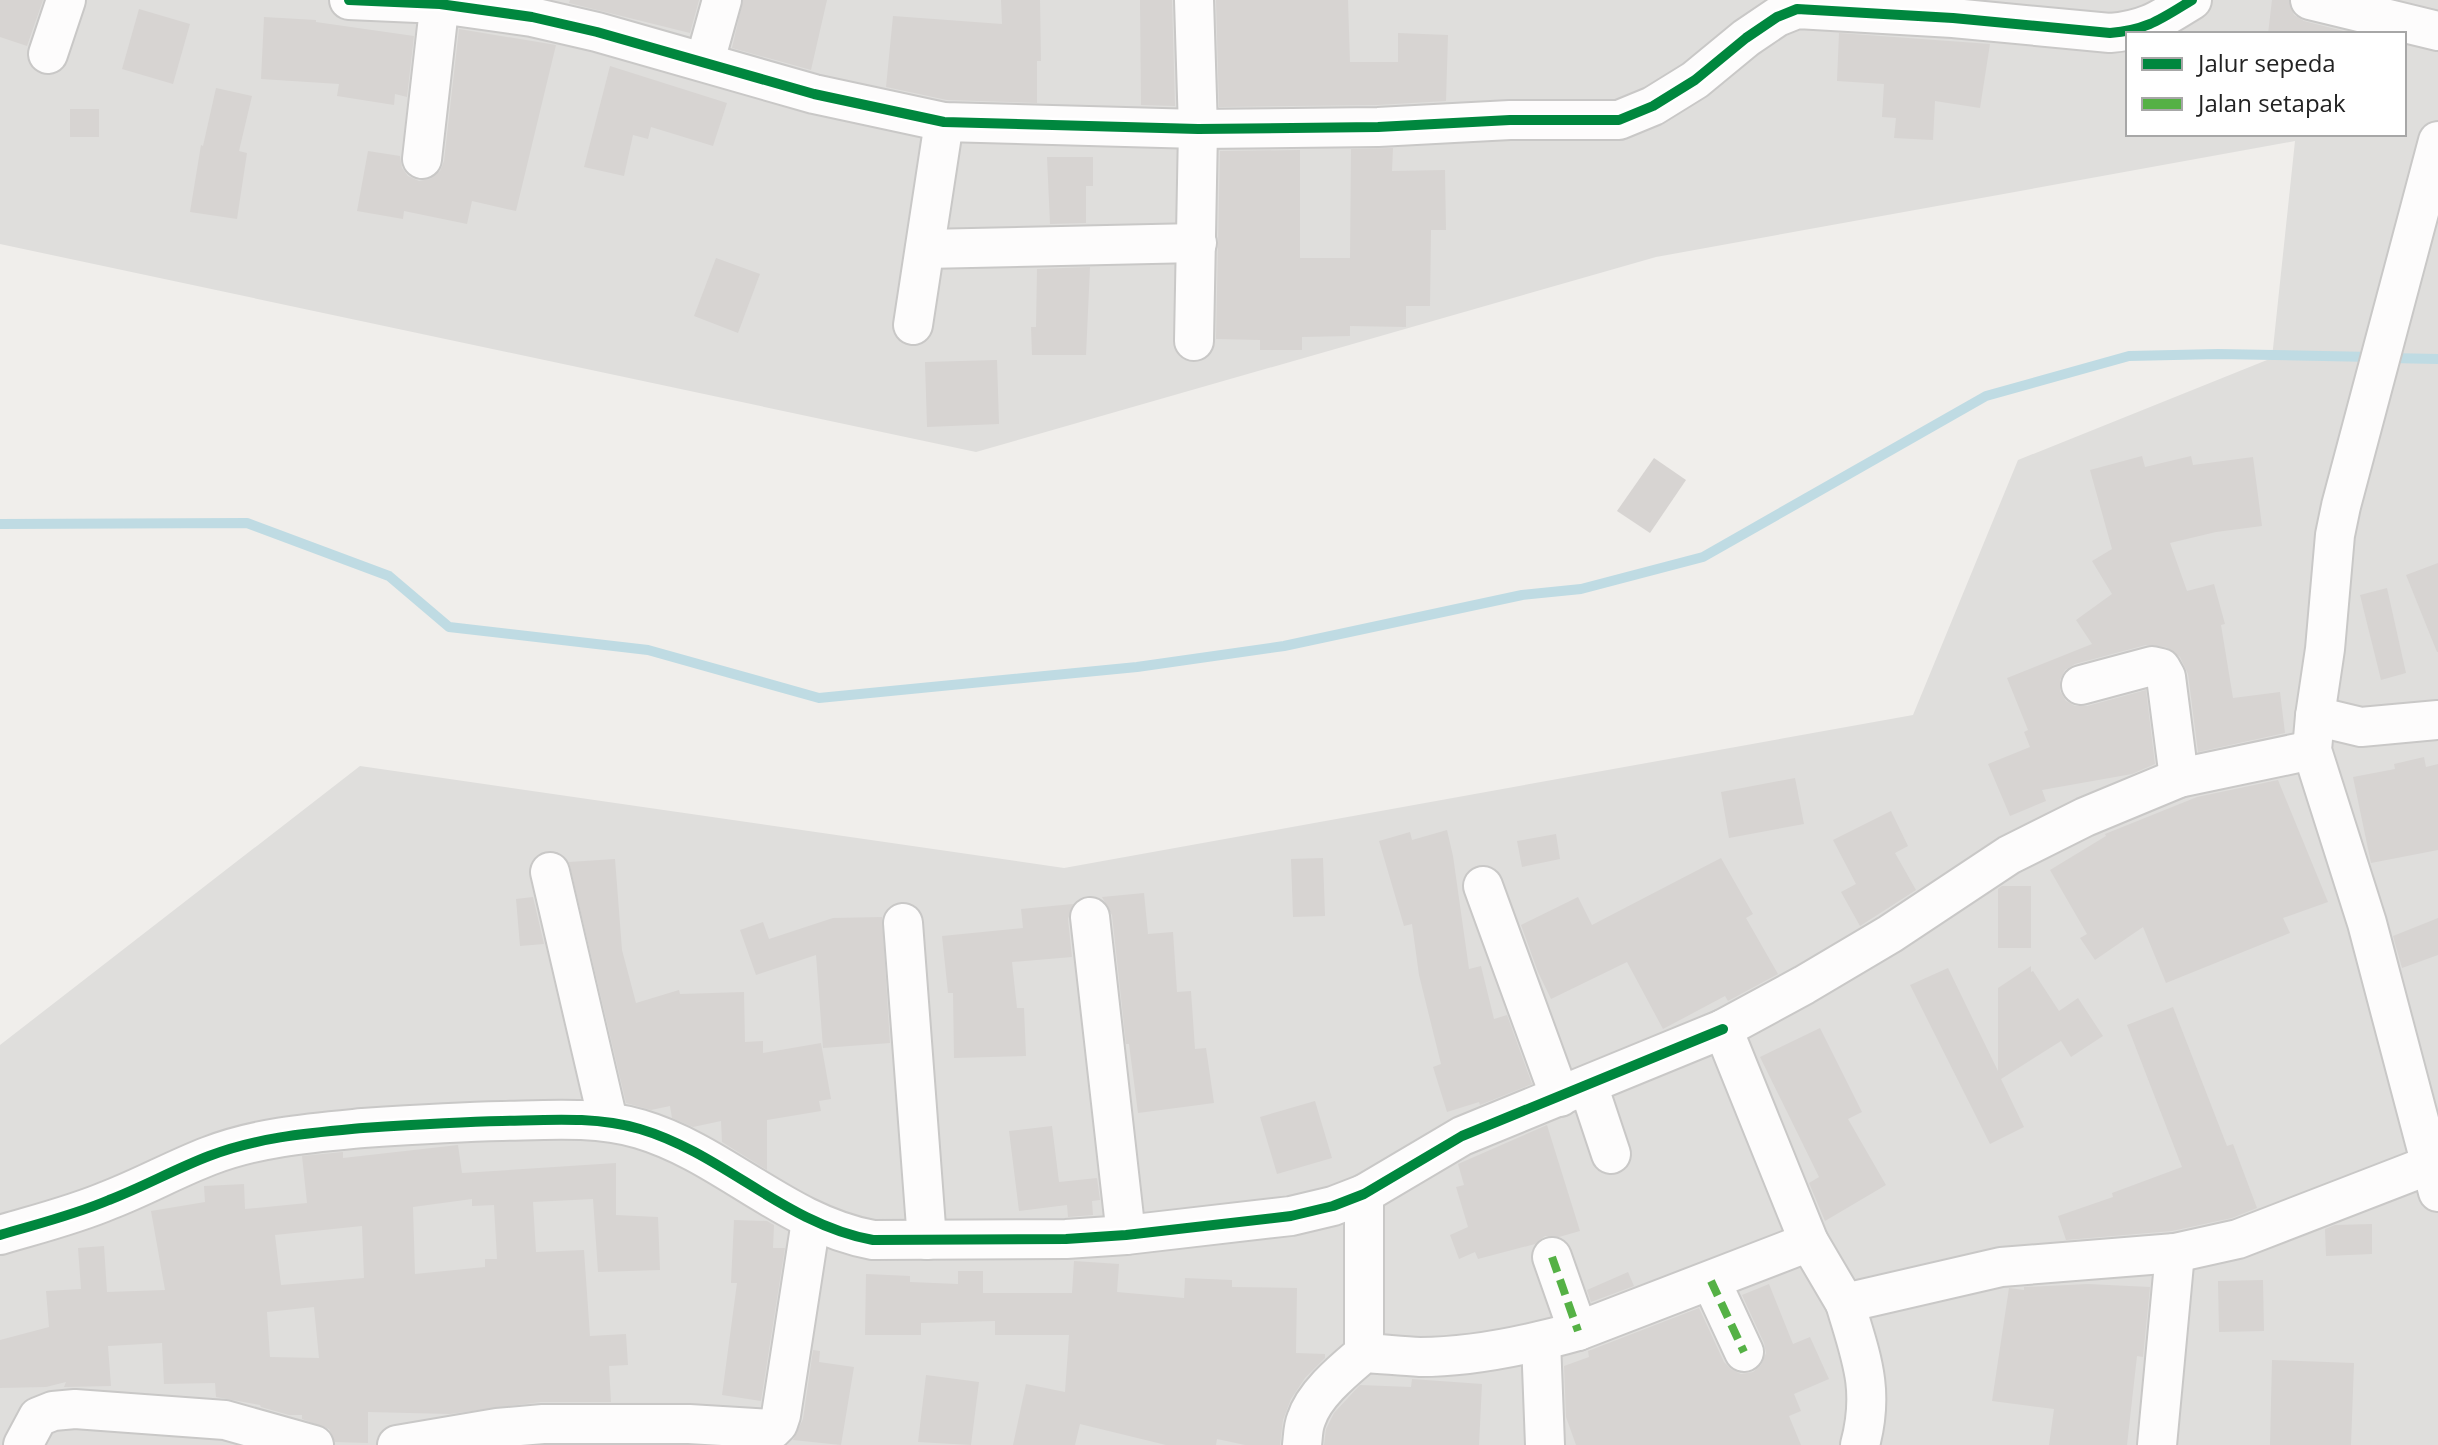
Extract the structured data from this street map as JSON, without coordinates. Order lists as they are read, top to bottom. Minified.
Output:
{"legend":["Jalur sepeda","Jalan setapak"]}
